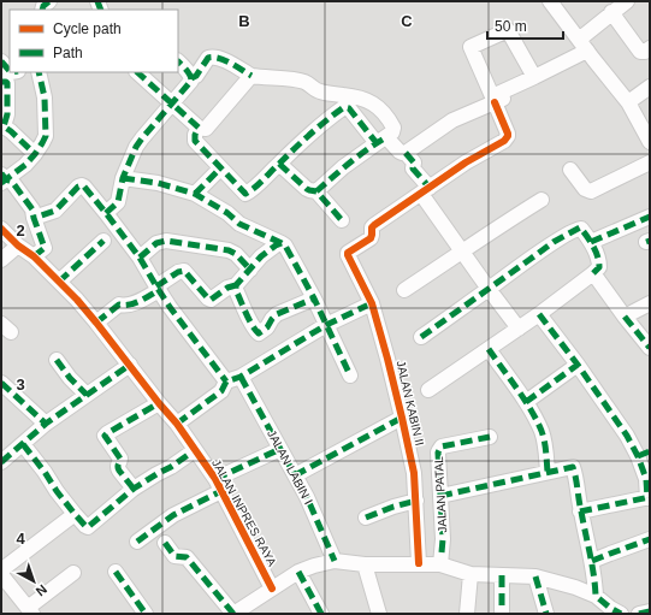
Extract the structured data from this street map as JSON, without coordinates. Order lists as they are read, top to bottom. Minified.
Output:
{"streets":{"street":["JALAN KABIN II","JALAN LABIN I","JALAN PATAL","JALAN INPRES RAYA"]},"legend":["Cycle path","Path"],"scale_bar":"50 m","north":"bottom right","grid":{"columns":["B","C"],"rows":["2","3","4"]}}
